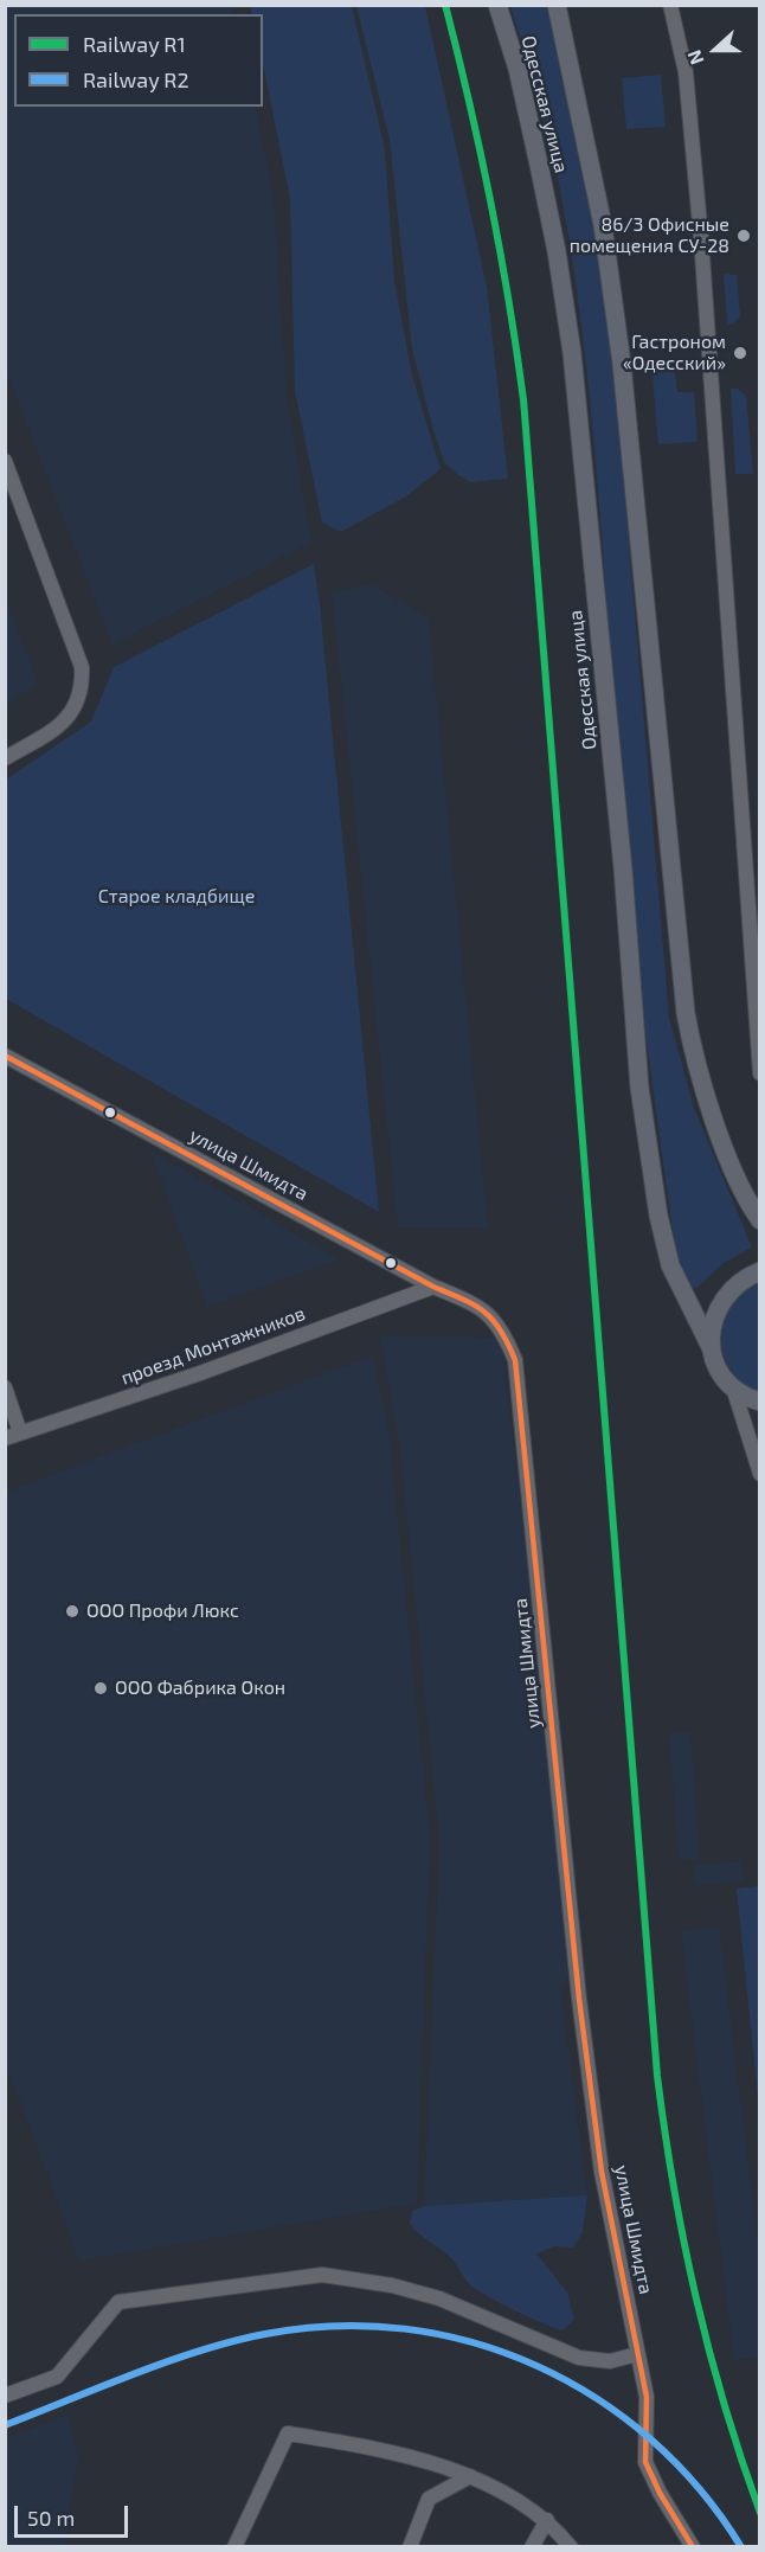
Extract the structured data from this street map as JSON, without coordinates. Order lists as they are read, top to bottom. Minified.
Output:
{"streets":{"main road":["Одесская улица"],"street":["улица Шмидта","проезд Монтажников"]},"crossings":[["улица Шмидта","проезд Монтажников"]],"parks":["Старое кладбище"],"places":["86/3 Офисные помещения СУ-28","Гастроном «Одесский»","ООО Профи Люкс","ООО Фабрика Окон"],"lines":["rail line R1","rail line R2"],"legend":["Railway R1","Railway R2"],"scale_bar":"50 m","north":"left"}
